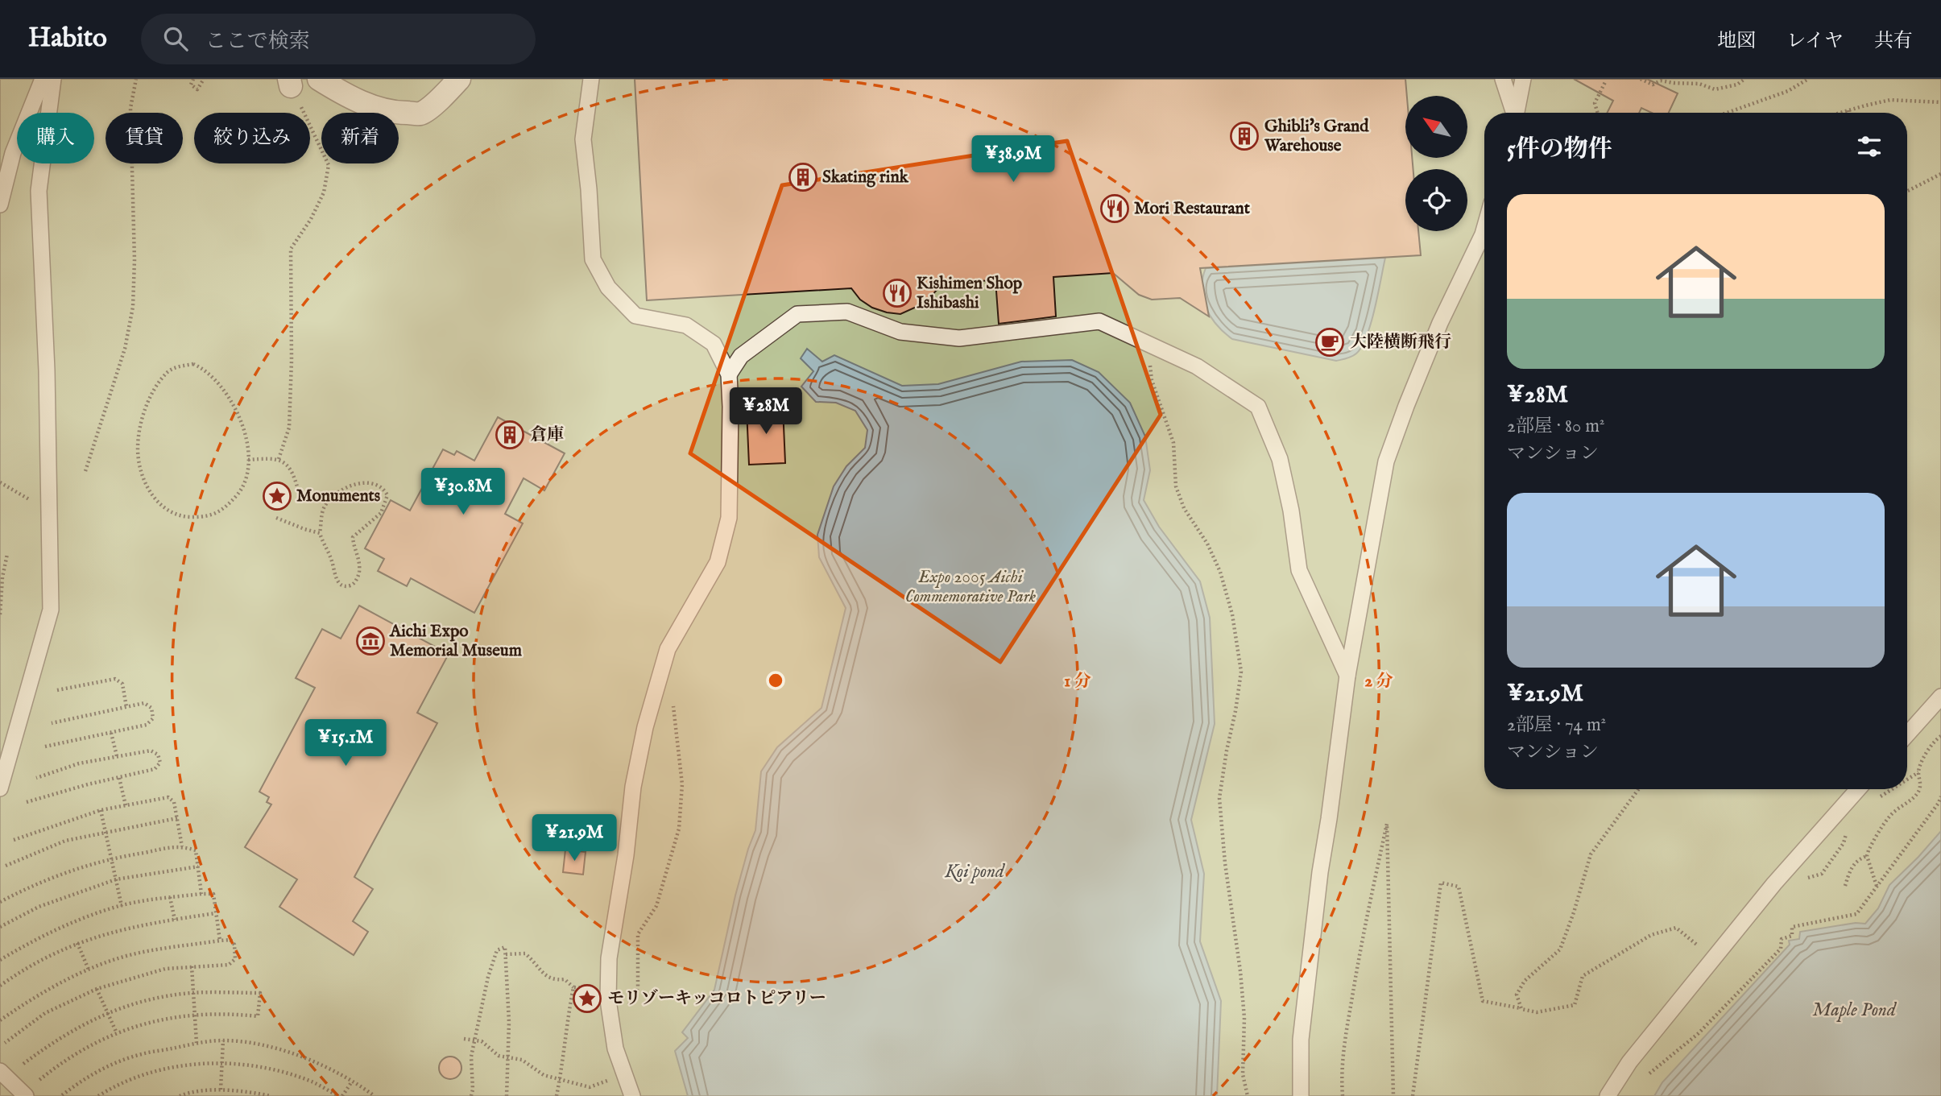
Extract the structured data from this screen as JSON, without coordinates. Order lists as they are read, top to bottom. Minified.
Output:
{"water":["Koi pond","Maple Pond"],"parks":["Expo 2005 Aichi Commemorative Park"],"places":{"building":["Ghibli's Grand Warehouse","Skating rink","倉庫"],"restaurant":["Mori Restaurant","Kishimen Shop Ishibashi"],"cafe":["大陸横断飛行"],"place":["Monuments","モリゾーキッコロトピアリー"],"museum":["Aichi Expo Memorial Museum"]},"north":"top left","page":{"header":"Habito","search":"ここで検索","nav":["地図","レイヤ","共有"],"chip":["購入","賃貸","絞り込み","新着"],"heading":"5件の物件","price":["¥38.9M","¥28M","¥30.8M","¥15.1M","¥21.9M"],"list":[{"name":"¥28M","note":"2部屋 · 80 m² · マンション"},{"name":"¥21.9M","note":"2部屋 · 74 m² · マンション"}]},"rings":["1 分","2 分"]}
